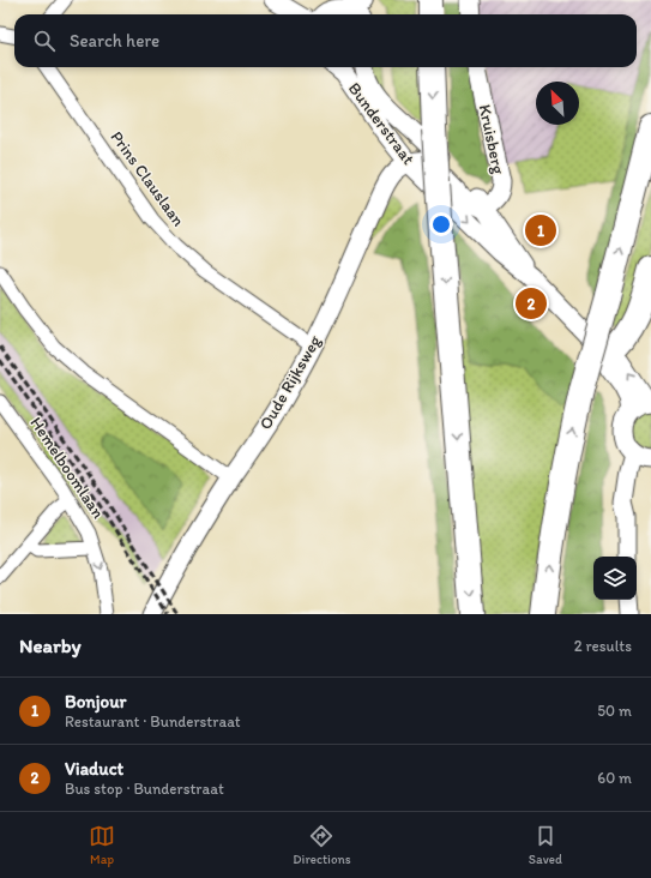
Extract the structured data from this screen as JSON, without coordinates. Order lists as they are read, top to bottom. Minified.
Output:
{"streets":{"main road":["Bunderstraat","Kruisberg","Oude Rijksweg"],"street":["Prins Clauslaan","Hemelboomlaan"]},"crossings":[["Bunderstraat","Kruisberg"],["Bunderstraat","Oude Rijksweg"],["Prins Clauslaan","Oude Rijksweg"]],"north":"top left","page":{"search":"Search here","pins":["1","2"],"heading":["Nearby","2 results"],"list":[{"mark":"1","name":"Bonjour","note":"Restaurant · Bunderstraat","value":"50 m"},{"mark":"2","name":"Viaduct","note":"Bus stop · Bunderstraat","value":"60 m"}],"nav":["Map","Directions","Saved"]}}
